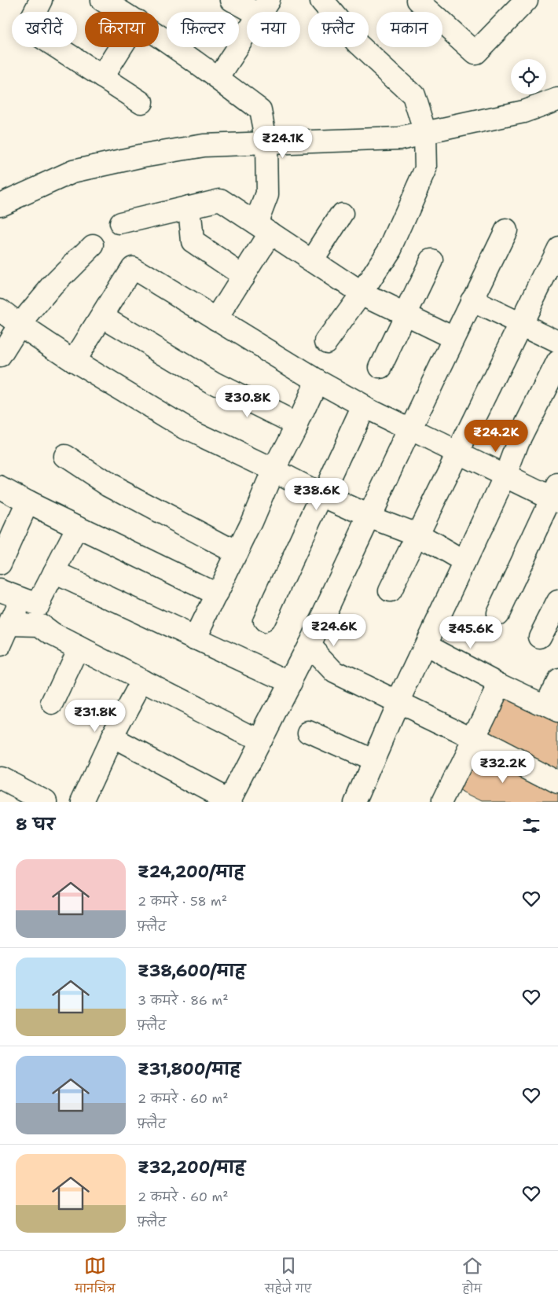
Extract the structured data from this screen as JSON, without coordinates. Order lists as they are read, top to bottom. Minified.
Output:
{"page":{"chip":["खरीदें","किराया","फ़िल्टर","नया","फ़्लैट","मकान"],"price":["₹24.1K","₹30.8K","₹24.2K","₹38.6K","₹24.6K","₹45.6K","₹31.8K","₹32.2K"],"heading":"8 घर","list":[{"name":"₹24,200/माह","note":"2 कमरे · 58 m² · फ़्लैट"},{"name":"₹38,600/माह","note":"3 कमरे · 86 m² · फ़्लैट"},{"name":"₹31,800/माह","note":"2 कमरे · 60 m² · फ़्लैट"},{"name":"₹32,200/माह","note":"2 कमरे · 60 m² · फ़्लैट"}],"tabs":["मानचित्र","सहेजे गए","होम"]}}
